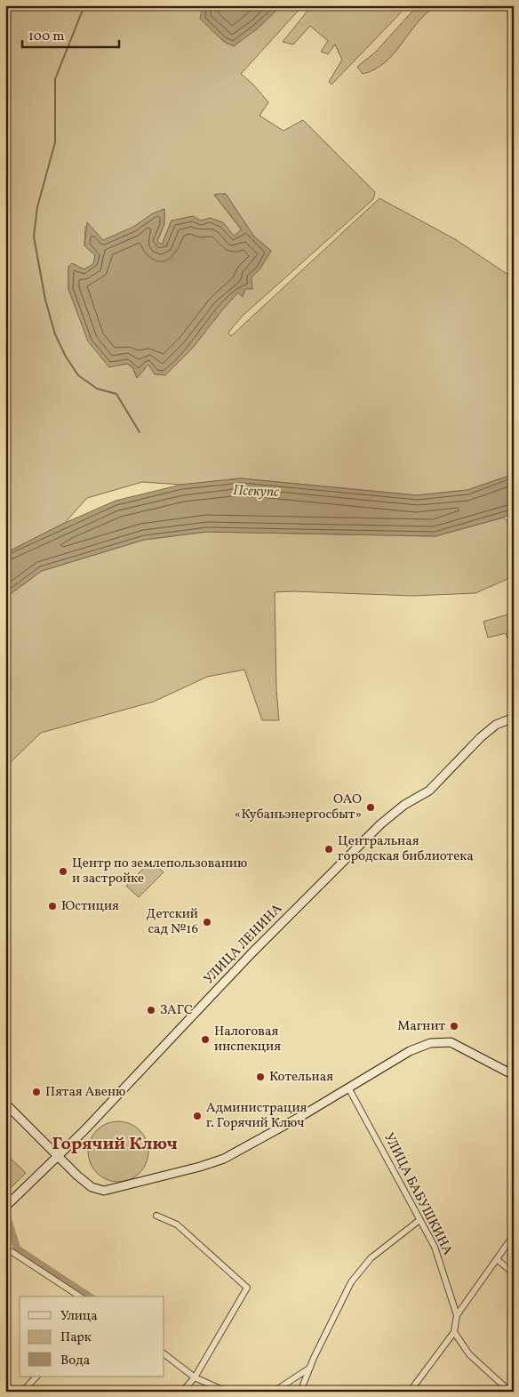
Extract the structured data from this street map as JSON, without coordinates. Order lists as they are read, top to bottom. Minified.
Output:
{"streets":{"street":["УЛИЦА ЛЕНИНА","УЛИЦА БАБУШКИНА"]},"districts":["Горячий Ключ"],"water":["Псекупс"],"places":["ОАО «Кубаньэнергосбыт»","Центральная городская библиотека","Центр по землепользованию и застройке","Юстиция","Детский сад №16","ЗАГС","Магнит","Налоговая инспекция","Котельная","Пятая Авеню","Администрация г. Горячий Ключ"],"legend":["Улица","Парк","Вода"],"scale_bar":"100 m"}
